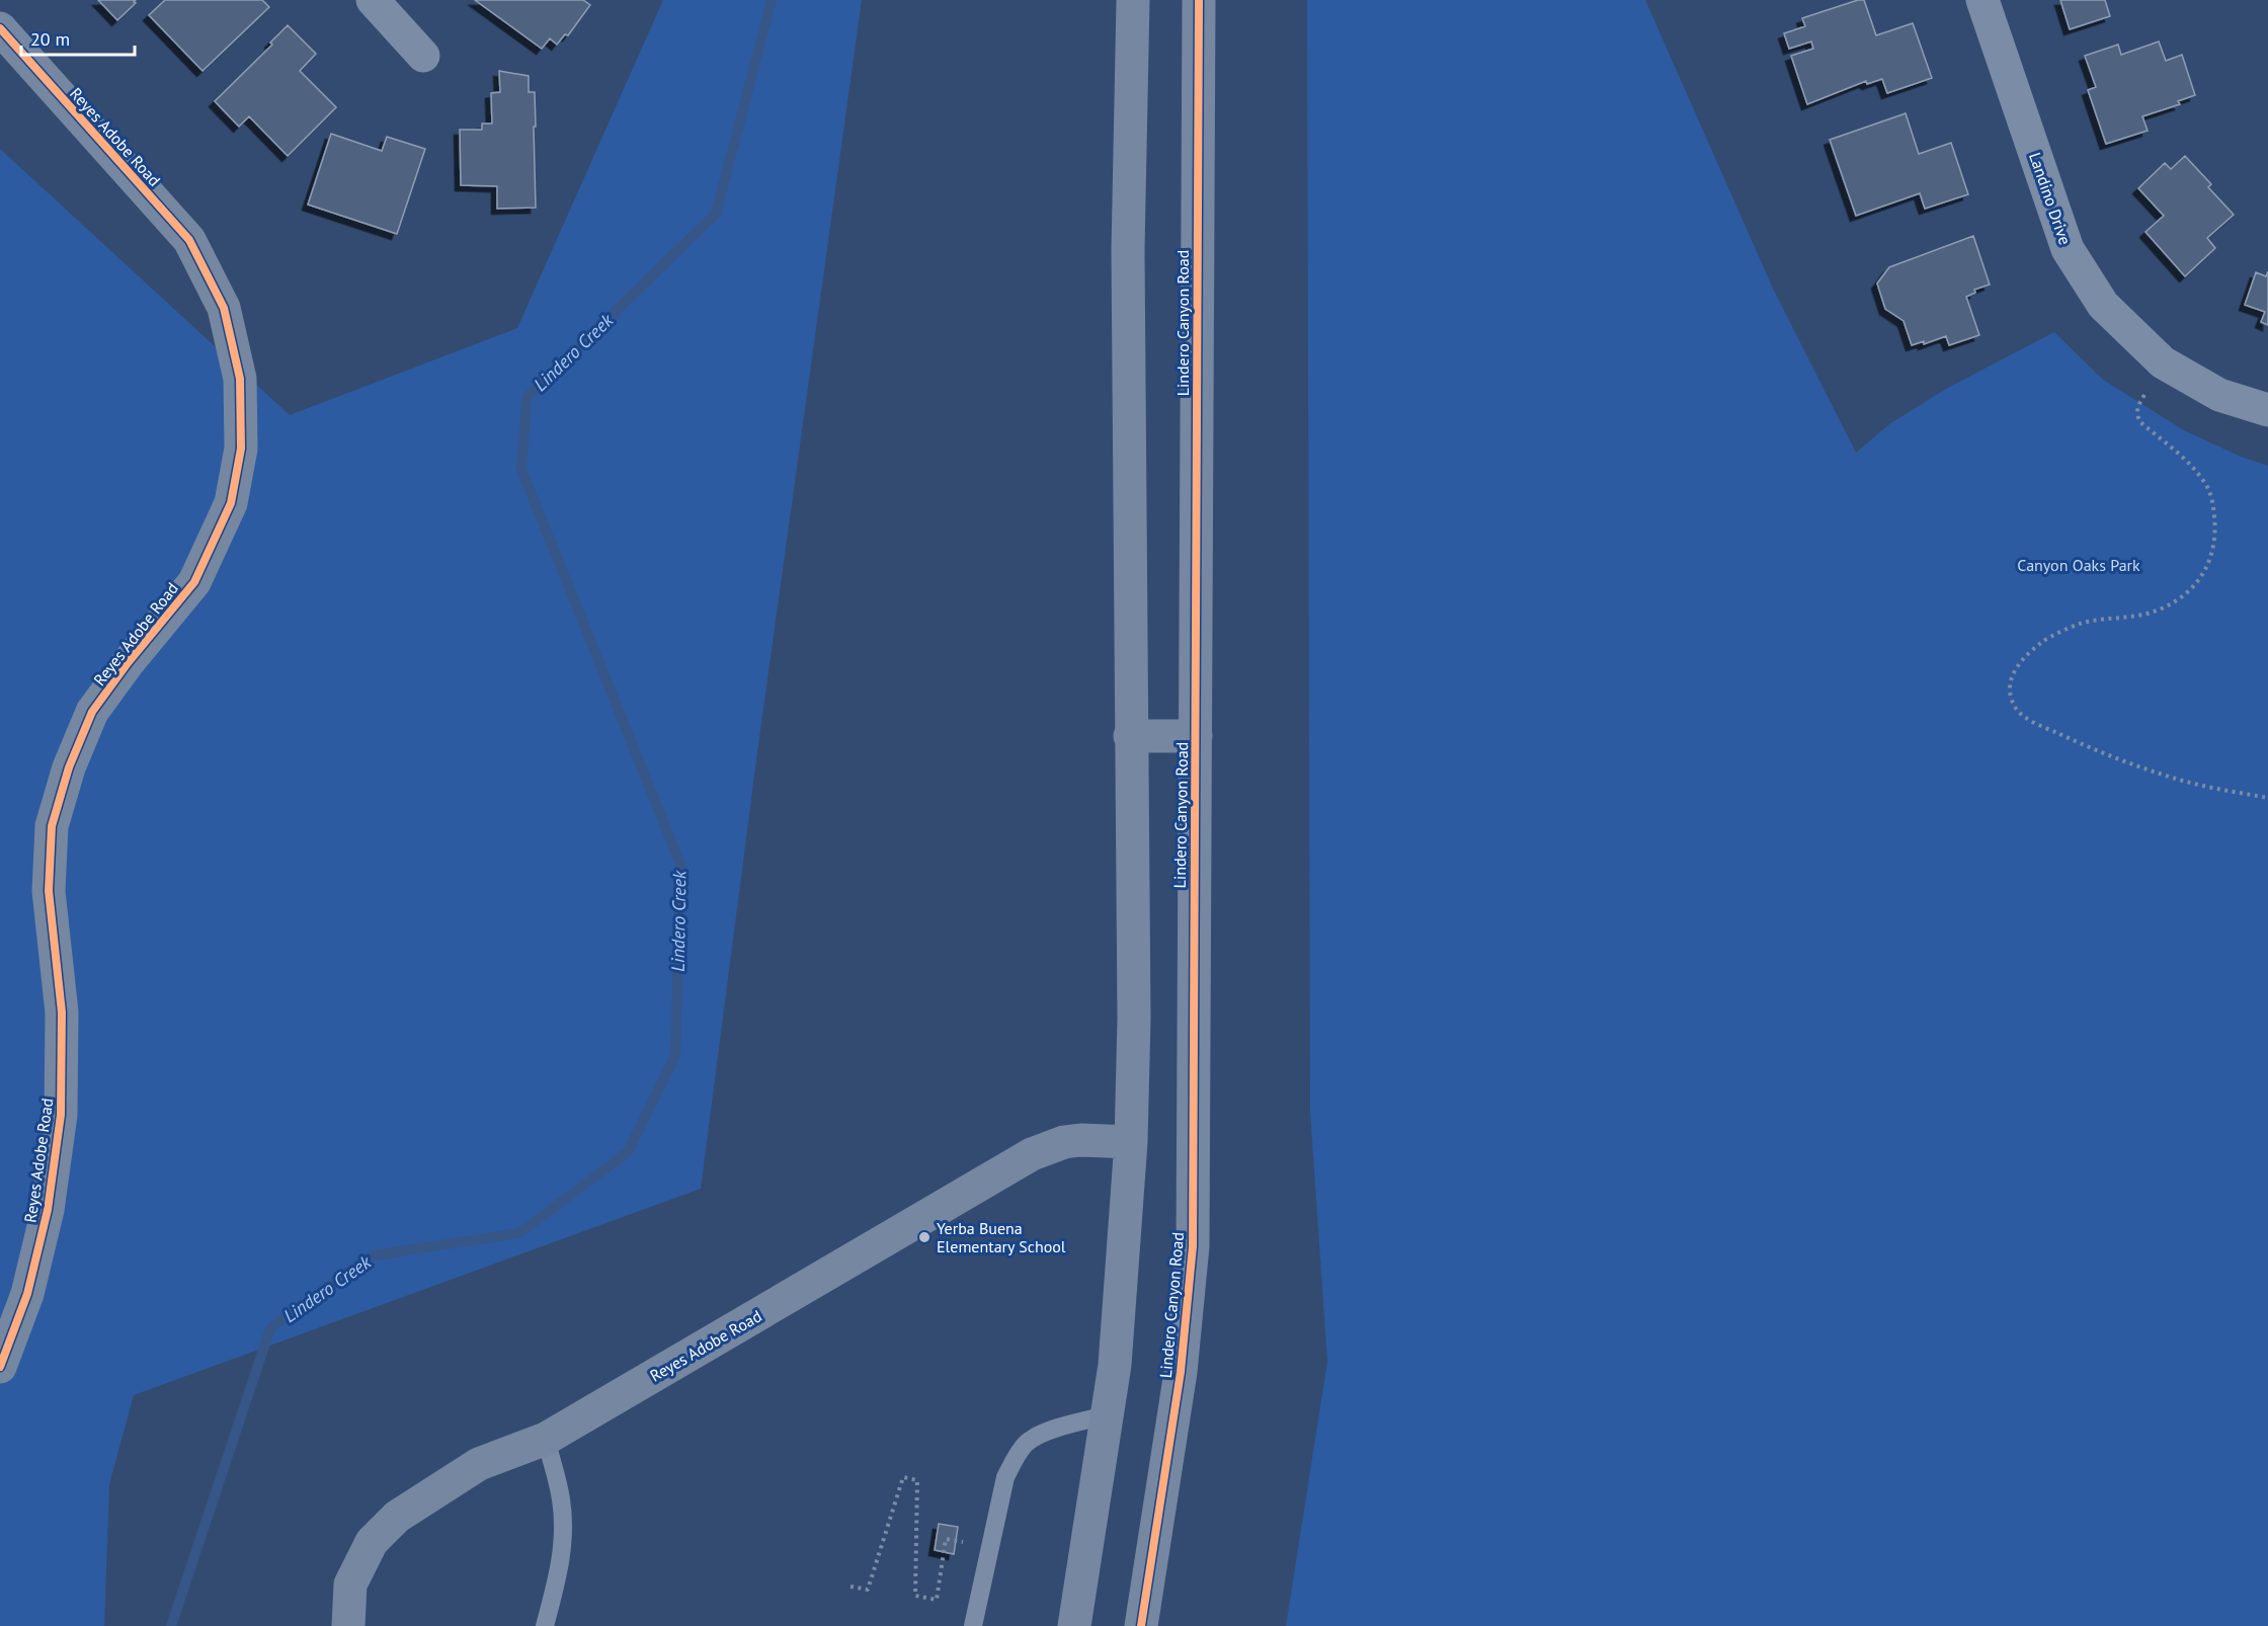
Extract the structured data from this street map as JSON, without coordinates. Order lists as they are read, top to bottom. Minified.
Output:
{"streets":{"main road":["Reyes Adobe Road","Lindero Canyon Road"],"street":["Landino Drive"]},"water":["Lindero Creek"],"parks":["Canyon Oaks Park"],"places":["Yerba Buena Elementary School"],"scale_bar":"20 m"}
